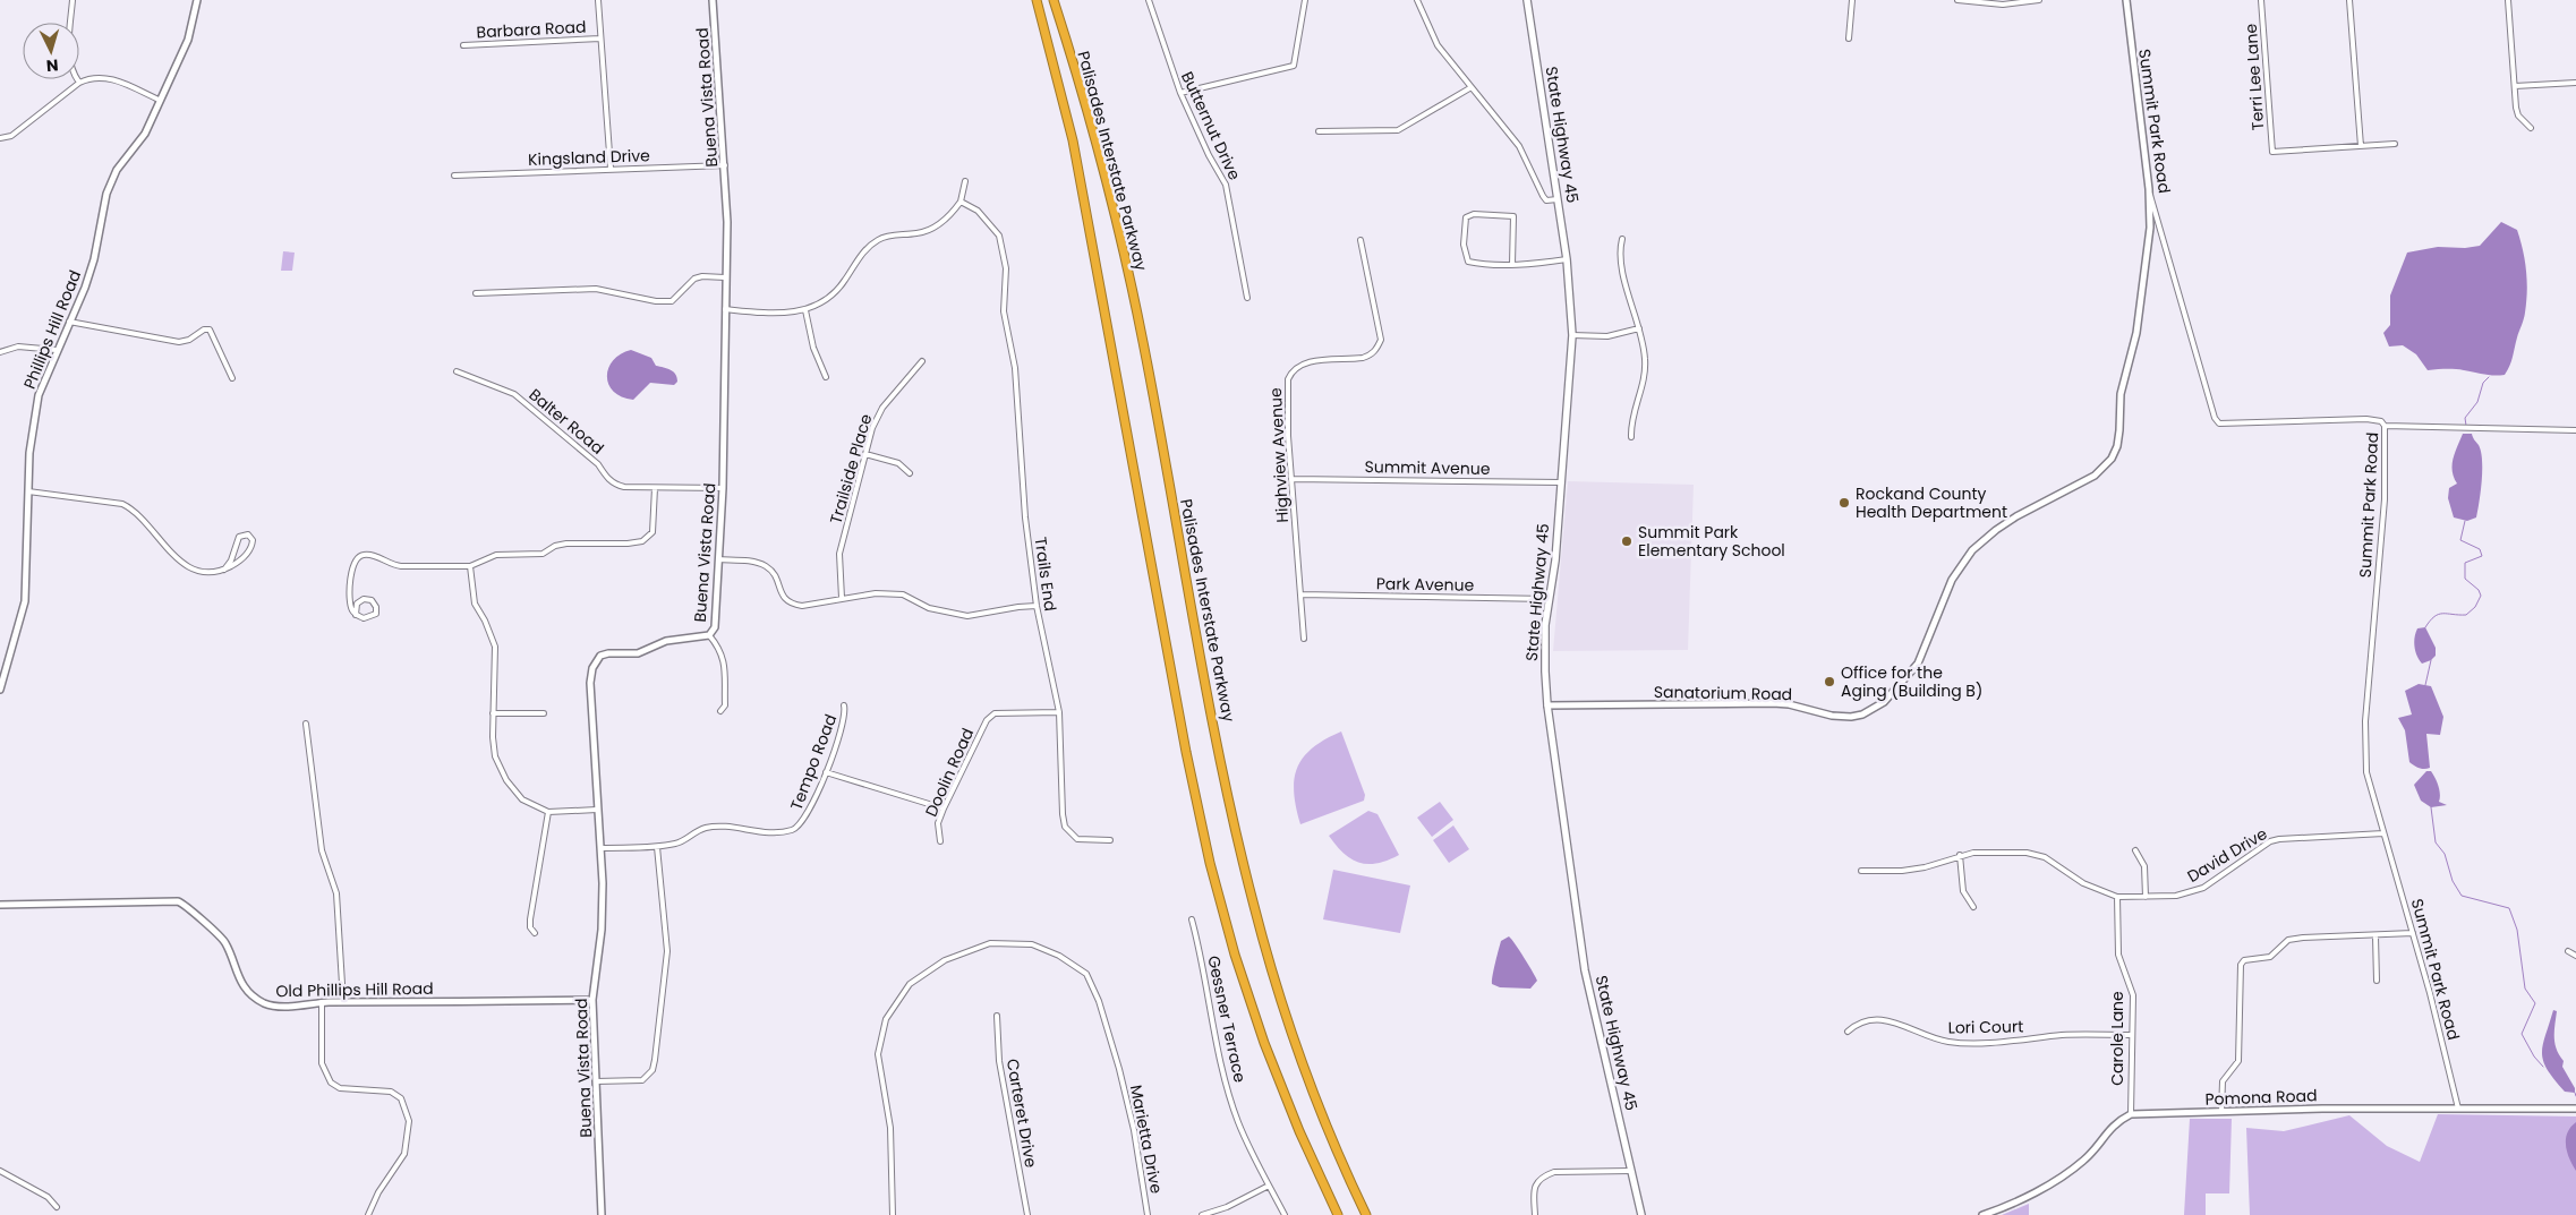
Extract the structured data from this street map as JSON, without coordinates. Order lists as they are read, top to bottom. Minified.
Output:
{"streets":{"highway":["Palisades Interstate Parkway"],"main road":["State Highway 45"],"street":["Barbara Road","Terri Lee Lane","Buena Vista Road","Summit Park Road","Butternut Drive","Kingsland Drive","Phillips Hill Road","Balter Road","Highview Avenue","Summit Avenue","Trailside Place","Trails End","Park Avenue","Sanatorium Road","Tempo Road","Doolin Road","David Drive","Old Phillips Hill Road","Gessner Terrace","Lori Court","Carole Lane","Pomona Road","Carteret Drive","Marietta Drive"]},"crossings":[["Buena Vista Road","Kingsland Drive"],["Buena Vista Road","Balter Road"],["Buena Vista Road","Tempo Road"],["Buena Vista Road","Old Phillips Hill Road"],["Summit Park Road","Sanatorium Road"],["Summit Park Road","David Drive"],["Summit Park Road","Pomona Road"],["State Highway 45","Summit Avenue"],["State Highway 45","Park Avenue"],["State Highway 45","Sanatorium Road"],["Highview Avenue","Summit Avenue"],["Highview Avenue","Park Avenue"],["Trails End","Doolin Road"],["David Drive","Carole Lane"],["Lori Court","Carole Lane"],["Carole Lane","Pomona Road"]],"places":["Rockand County Health Department","Summit Park Elementary School","Office for the Aging (Building B)"],"north":"bottom"}
